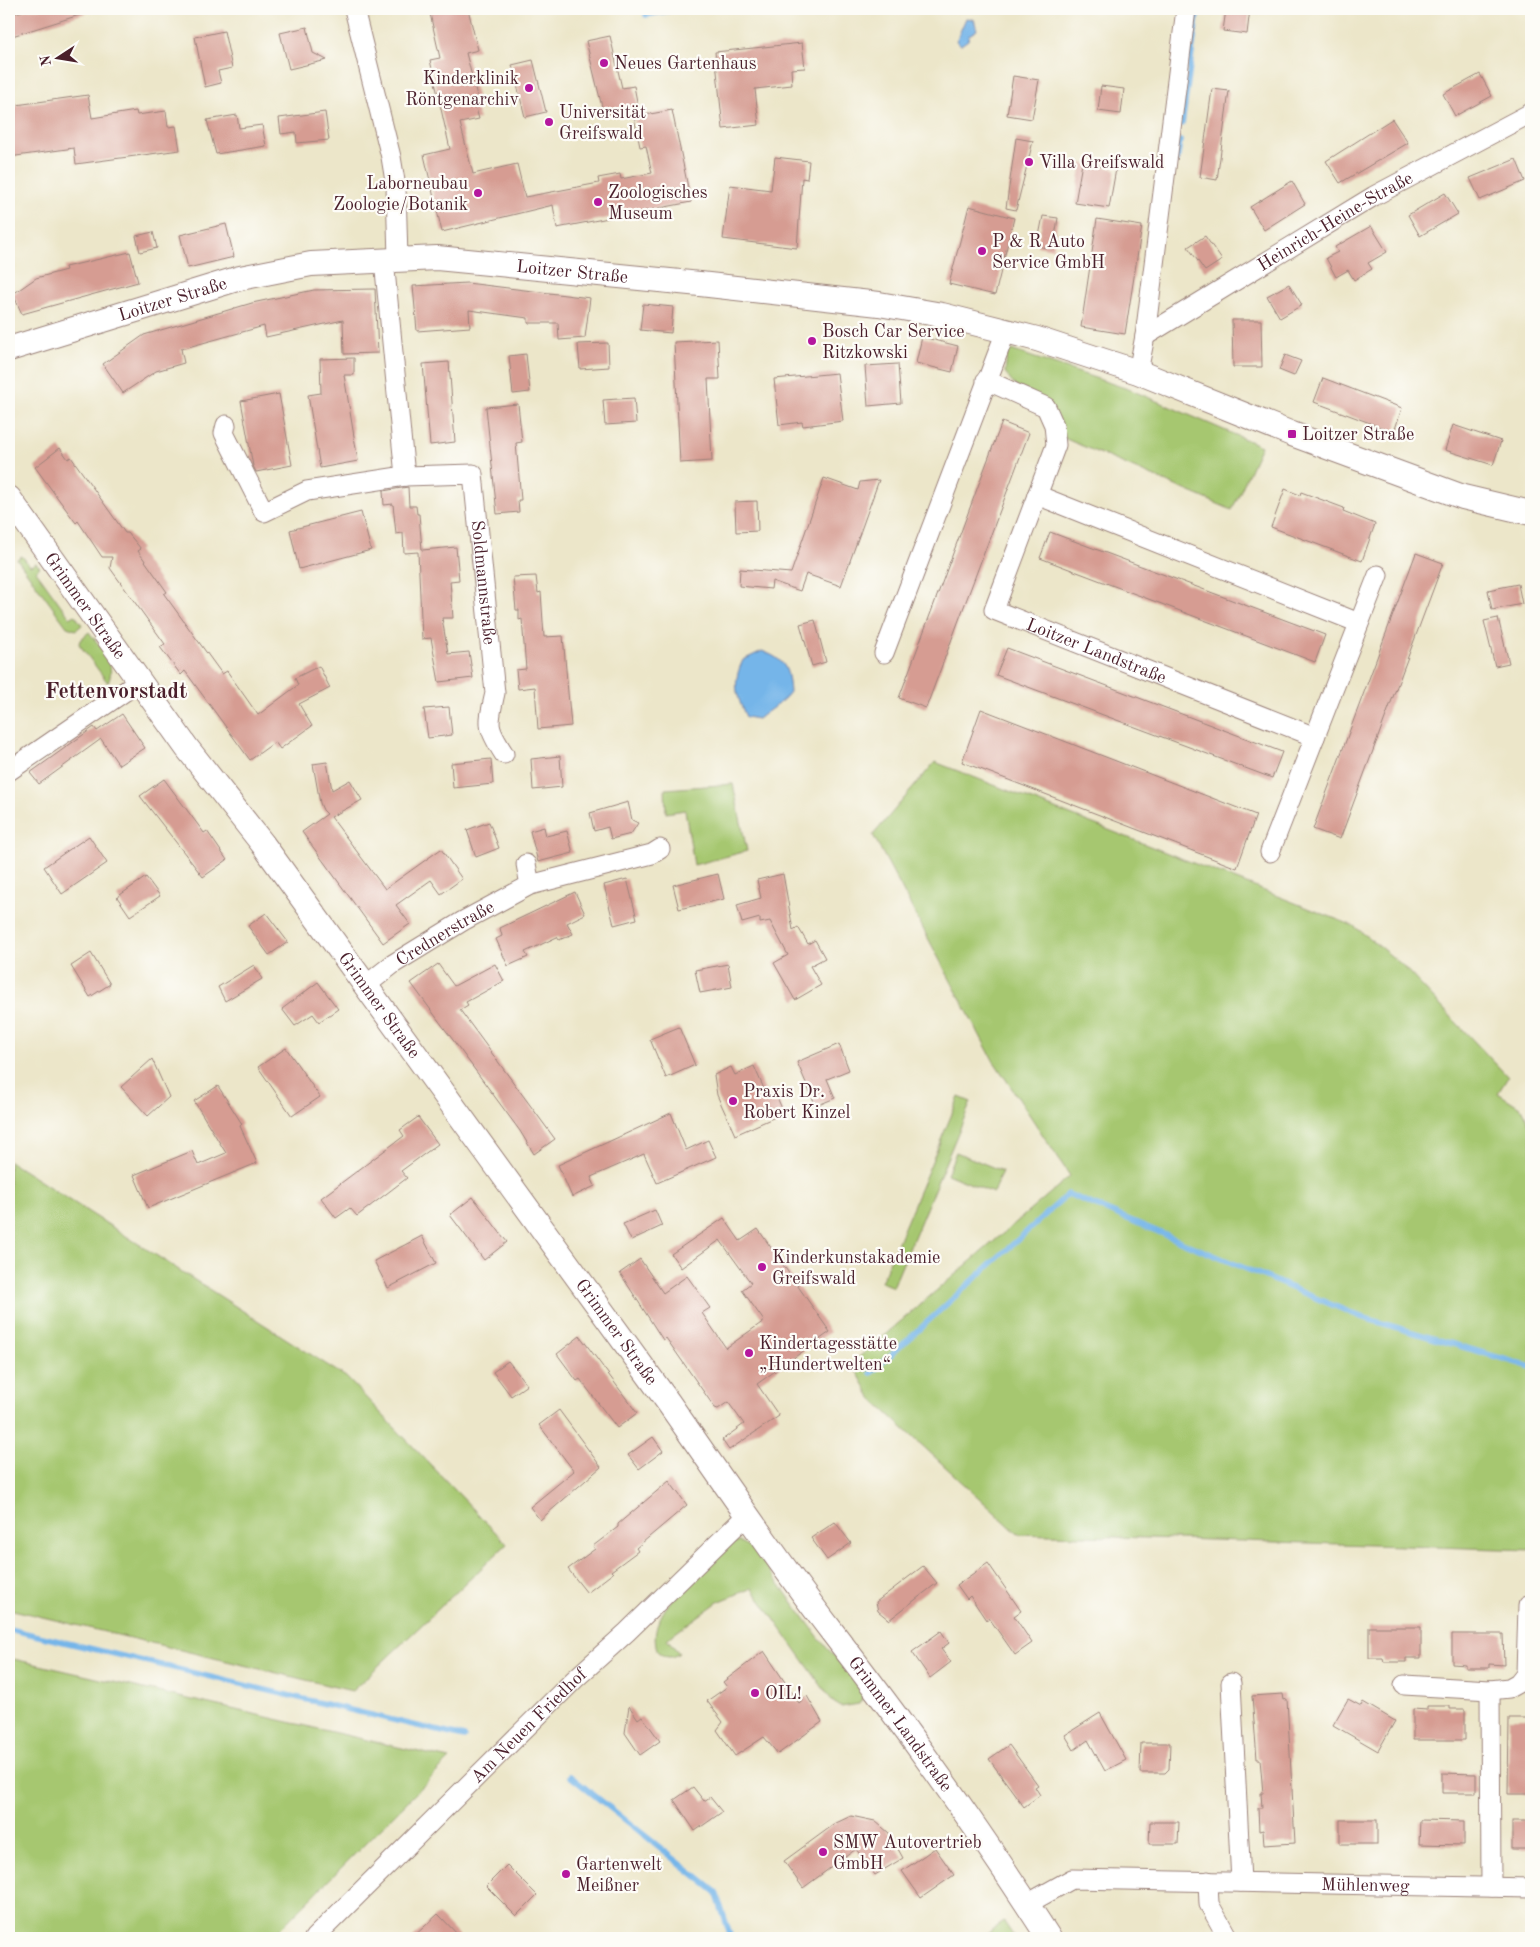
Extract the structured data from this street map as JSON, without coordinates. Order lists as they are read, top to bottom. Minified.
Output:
{"streets":{"main road":["Loitzer Straße","Grimmer Straße","Grimmer Landstraße"],"street":["Heinrich-Heine-Straße","Soldmannstraße","Loitzer Landstraße","Crednerstraße","Am Neuen Friedhof","Mühlenweg"]},"crossings":[["Grimmer Straße","Crednerstraße"],["Grimmer Straße","Grimmer Landstraße"],["Grimmer Straße","Am Neuen Friedhof"],["Grimmer Landstraße","Am Neuen Friedhof"],["Grimmer Landstraße","Mühlenweg"]],"districts":["Fettenvorstadt"],"places":{"other":["Neues Gartenhaus","Kinderklinik Röntgenarchiv","Universität Greifswald","Villa Greifswald","Laborneubau Zoologie/Botanik","Zoologisches Museum","P & R Auto Service GmbH","Bosch Car Service Ritzkowski","Praxis Dr. Robert Kinzel","Kinderkunstakademie Greifswald","Kindertagesstätte „Hundertwelten“","OIL!","SMW Autovertrieb GmbH","Gartenwelt Meißner"],"transit":["Loitzer Straße"]},"north":"left"}
